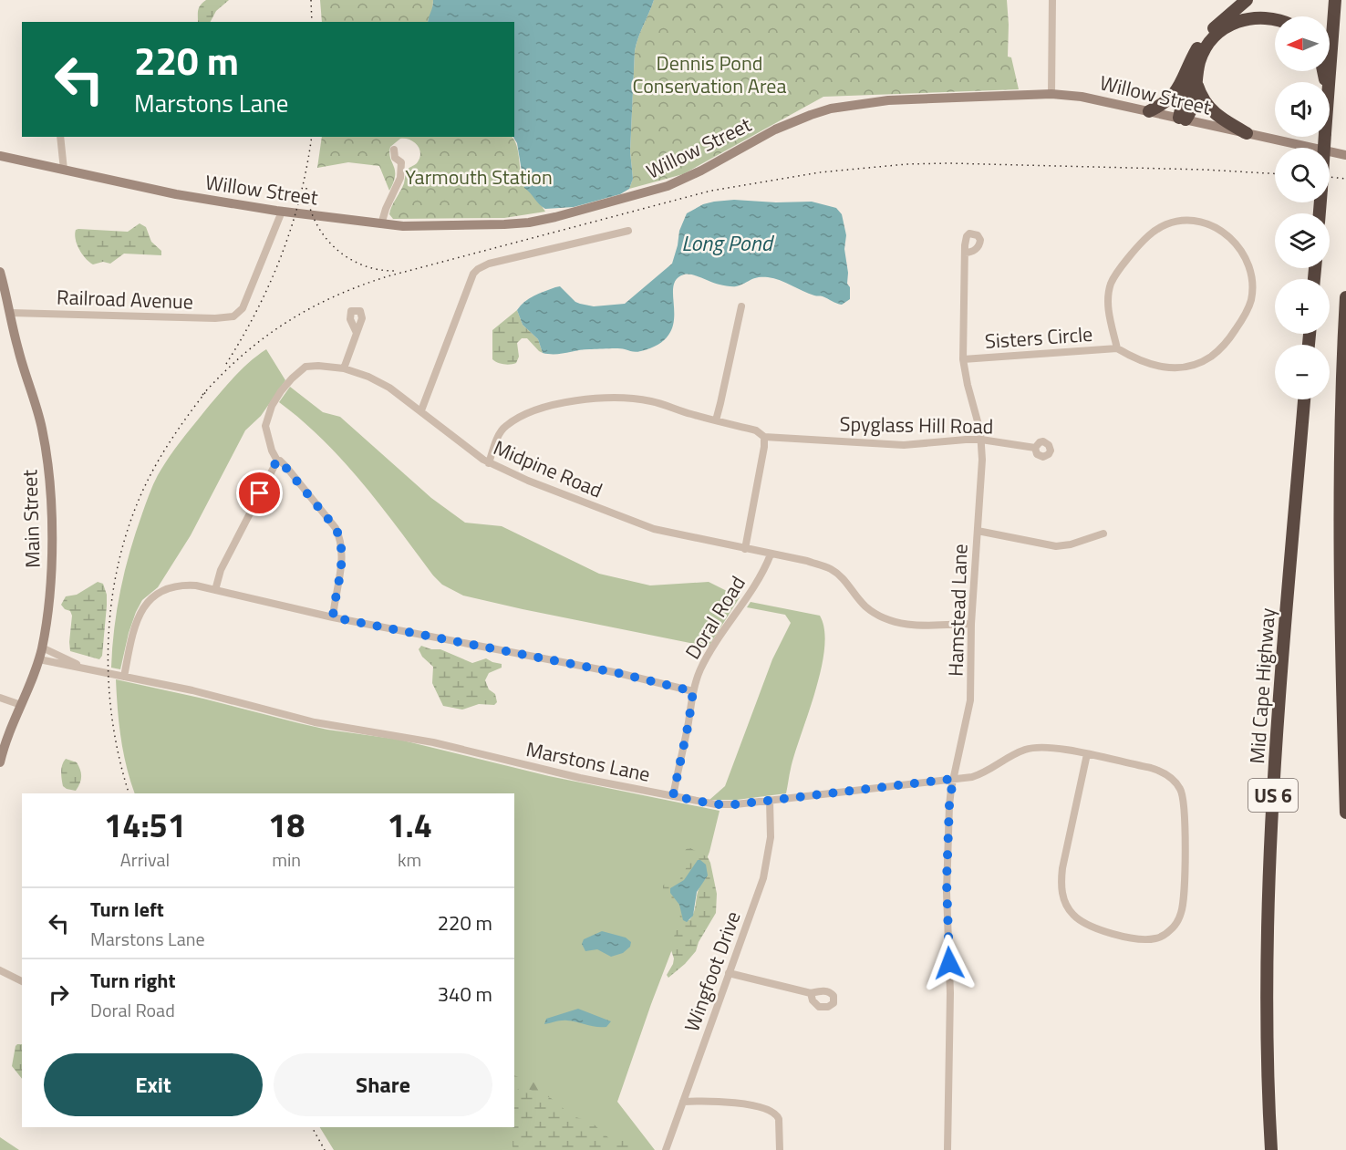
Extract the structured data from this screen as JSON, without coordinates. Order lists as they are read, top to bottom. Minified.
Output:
{"streets":{"highway":["Mid Cape Highway","US 6"],"main road":["Willow Street","Main Street"],"street":["Railroad Avenue","Sisters Circle","Spyglass Hill Road","Midpine Road","Hamstead Lane","Doral Road","Marstons Lane","Wingfoot Drive"]},"crossings":[["Willow Street","Railroad Avenue"],["Railroad Avenue","Main Street"],["Sisters Circle","Hamstead Lane"],["Spyglass Hill Road","Midpine Road"],["Spyglass Hill Road","Hamstead Lane"],["Midpine Road","Hamstead Lane"],["Midpine Road","Doral Road"],["Main Street","Marstons Lane"],["Hamstead Lane","Marstons Lane"],["Doral Road","Marstons Lane"],["Marstons Lane","Wingfoot Drive"]],"water":["Long Pond"],"parks":["Dennis Pond Conservation Area","Yarmouth Station"],"north":"left","page":{"map_buttons":["+","−"],"turn":["220 m","Marstons Lane"],"eta":["14:51","Arrival","18","min","1.4","km"],"list":[{"name":"Turn left","note":"Marstons Lane","value":"220 m"},{"name":"Turn right","note":"Doral Road","value":"340 m"}],"buttons":["Exit","Share"]}}
